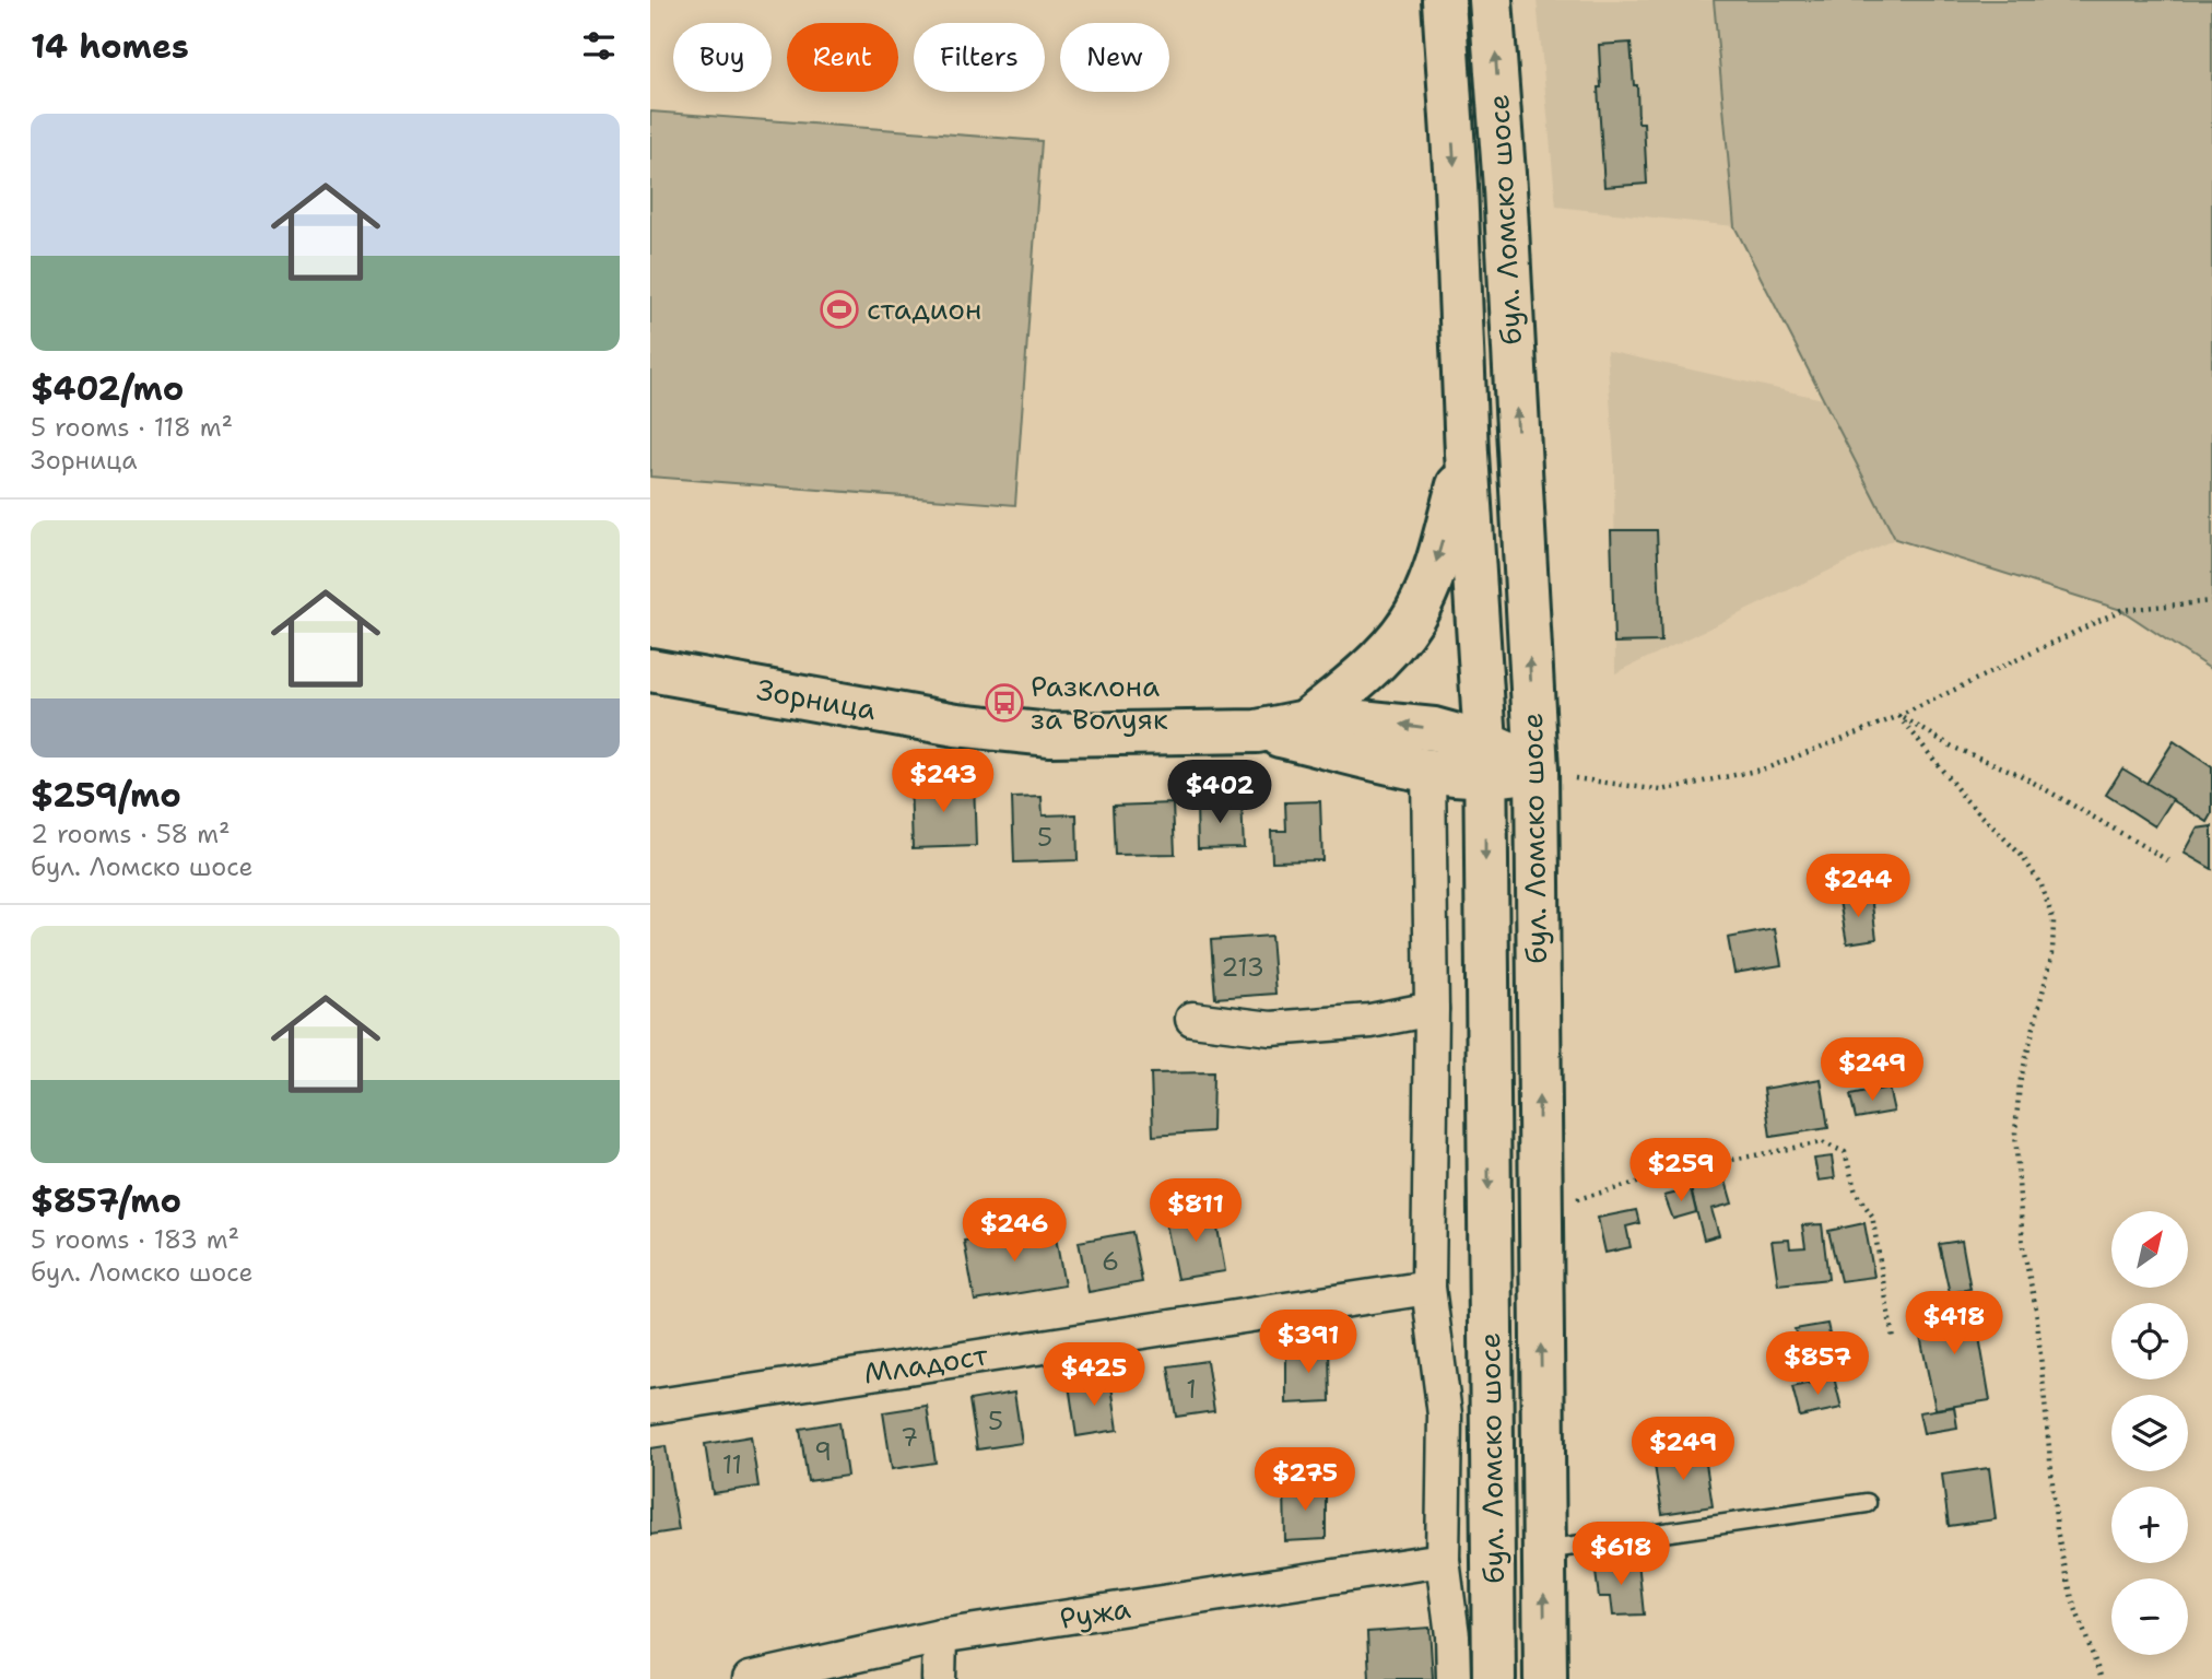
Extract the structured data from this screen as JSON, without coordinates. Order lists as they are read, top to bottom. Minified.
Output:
{"streets":{"main road":["бул. Ломско шосе","Зорница"],"street":["Младост","Ружа"]},"crossings":[["бул. Ломско шосе","Зорница"]],"places":{"sports":["стадион"],"bus stop":["Разклона за Волуяк"]},"house_numbers":["5","213","6","1","5","7","9","11"],"north":"top right","page":{"heading":"14 homes","chip":["Buy","Rent","Filters","New"],"list":[{"name":"$402/mo","note":"5 rooms · 118 m² · Зорница"},{"name":"$259/mo","note":"2 rooms · 58 m² · бул. Ломско шосе"},{"name":"$857/mo","note":"5 rooms · 183 m² · бул. Ломско шосе"}],"price":["$243","$402","$244","$249","$259","$811","$246","$418","$391","$857","$425","$249","$275","$618"],"map_buttons":["+","−"]}}
